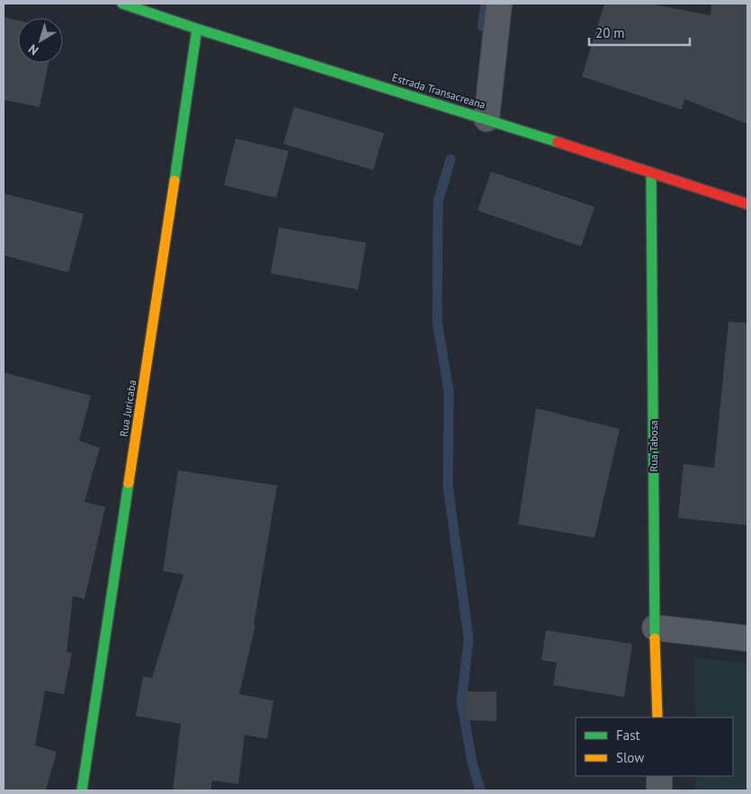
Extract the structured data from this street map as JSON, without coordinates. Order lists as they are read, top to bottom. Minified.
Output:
{"streets":{"street":["Estrada Transacreana","Rua Juricaba","Rua Tabosa"]},"crossings":[["Estrada Transacreana","Rua Juricaba"],["Estrada Transacreana","Rua Tabosa"]],"legend":["Fast","Slow"],"scale_bar":"20 m","north":"bottom left"}
